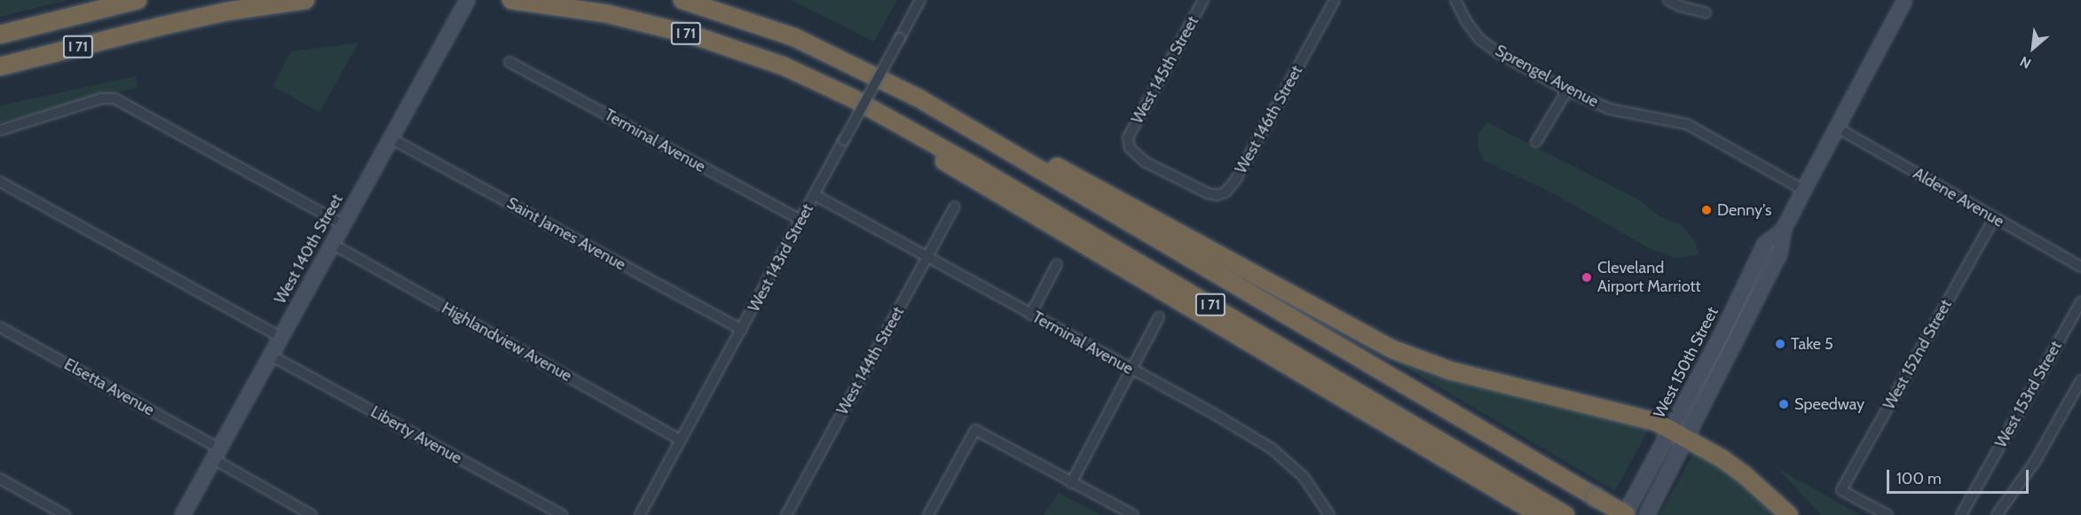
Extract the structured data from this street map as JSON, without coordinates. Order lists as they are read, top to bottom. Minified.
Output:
{"streets":{"highway":["I 71"],"main road":["West 140th Street","West 150th Street"],"street":["West 145th Street","Sprengel Avenue","West 146th Street","Terminal Avenue","Aldene Avenue","Saint James Avenue","West 143rd Street","Highlandview Avenue","West 152nd Street","West 144th Street","Elsetta Avenue","West 153rd Street","Liberty Avenue"]},"crossings":[["I 71","West 150th Street"],["West 145th Street","West 146th Street"],["Sprengel Avenue","West 150th Street"],["Terminal Avenue","West 143rd Street"],["Terminal Avenue","West 144th Street"],["Aldene Avenue","West 152nd Street"],["Aldene Avenue","West 150th Street"],["Saint James Avenue","West 140th Street"],["Saint James Avenue","West 143rd Street"],["West 140th Street","Highlandview Avenue"],["West 140th Street","Elsetta Avenue"],["West 140th Street","Liberty Avenue"],["West 143rd Street","Highlandview Avenue"]],"places":["Denny's","Cleveland Airport Marriott","Take 5","Speedway"],"scale_bar":"100 m","north":"bottom left"}
